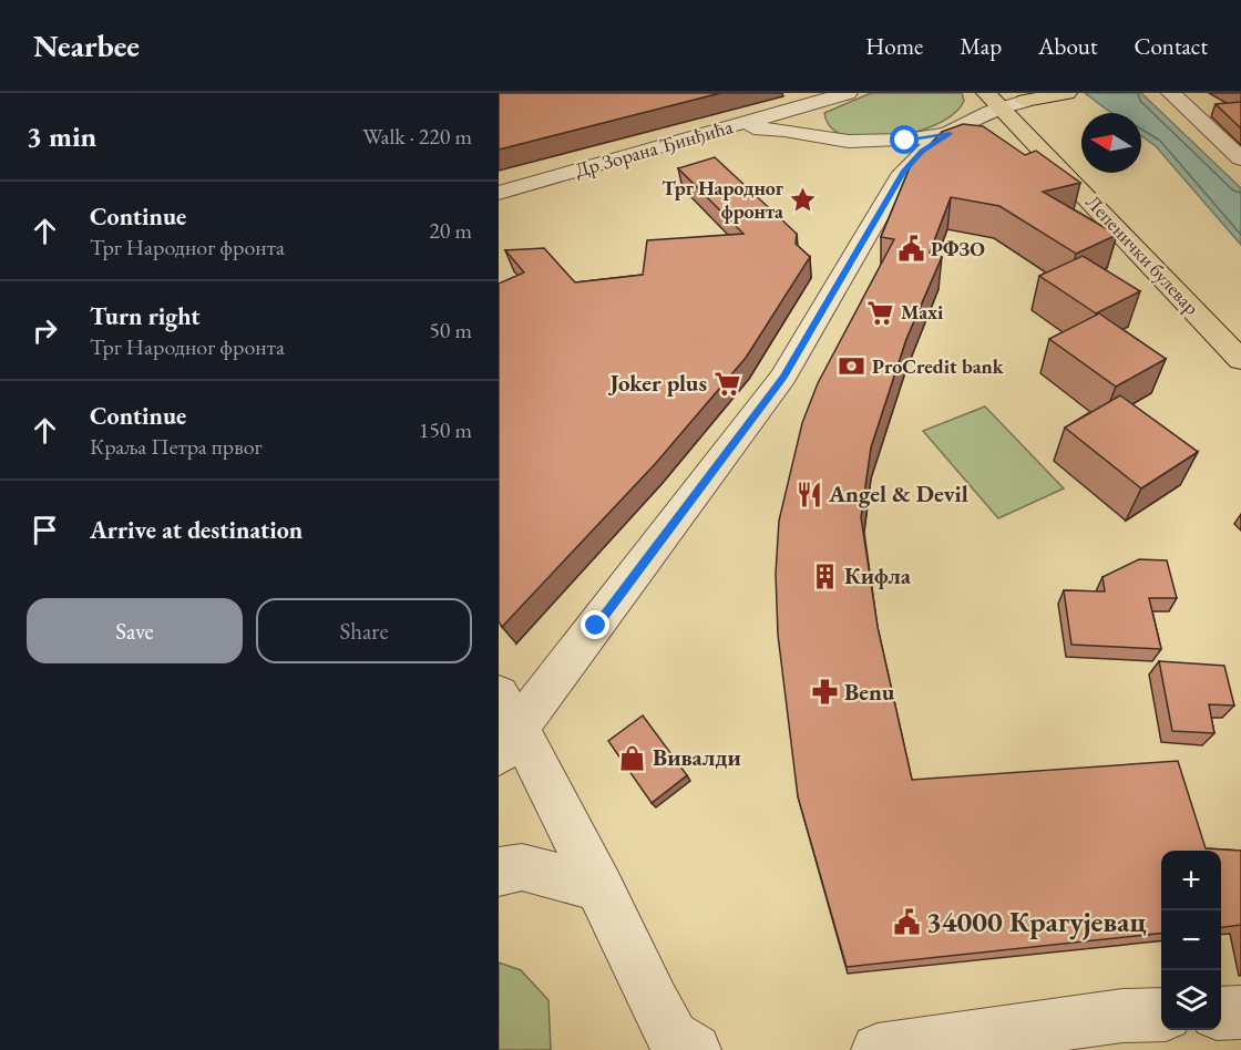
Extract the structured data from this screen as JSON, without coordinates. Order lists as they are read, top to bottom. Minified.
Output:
{"streets":{"main road":["Лепенички булевар"],"street":["Др Зорана Ђинђића"]},"places":{"place":["Трг Народног фронта"],"public building":["РФЗО","34000 Крагујевац"],"supermarket":["Maxi","Joker plus"],"bank":["ProCredit bank"],"restaurant":["Angel & Devil"],"building":["Кифла"],"pharmacy":["Benu"],"shop":["Вивалди"]},"north":"left","page":{"header":"Nearbee","nav":["Home","Map","About","Contact"],"heading":["3 min","Walk · 220 m"],"list":[["Continue","Трг Народног фронта","20 m"],["Turn right","Трг Народног фронта","50 m"],["Continue","Краља Петра првог","150 m"],"Arrive at destination"],"buttons":["Save","Share"],"map_buttons":["+","−"]}}
